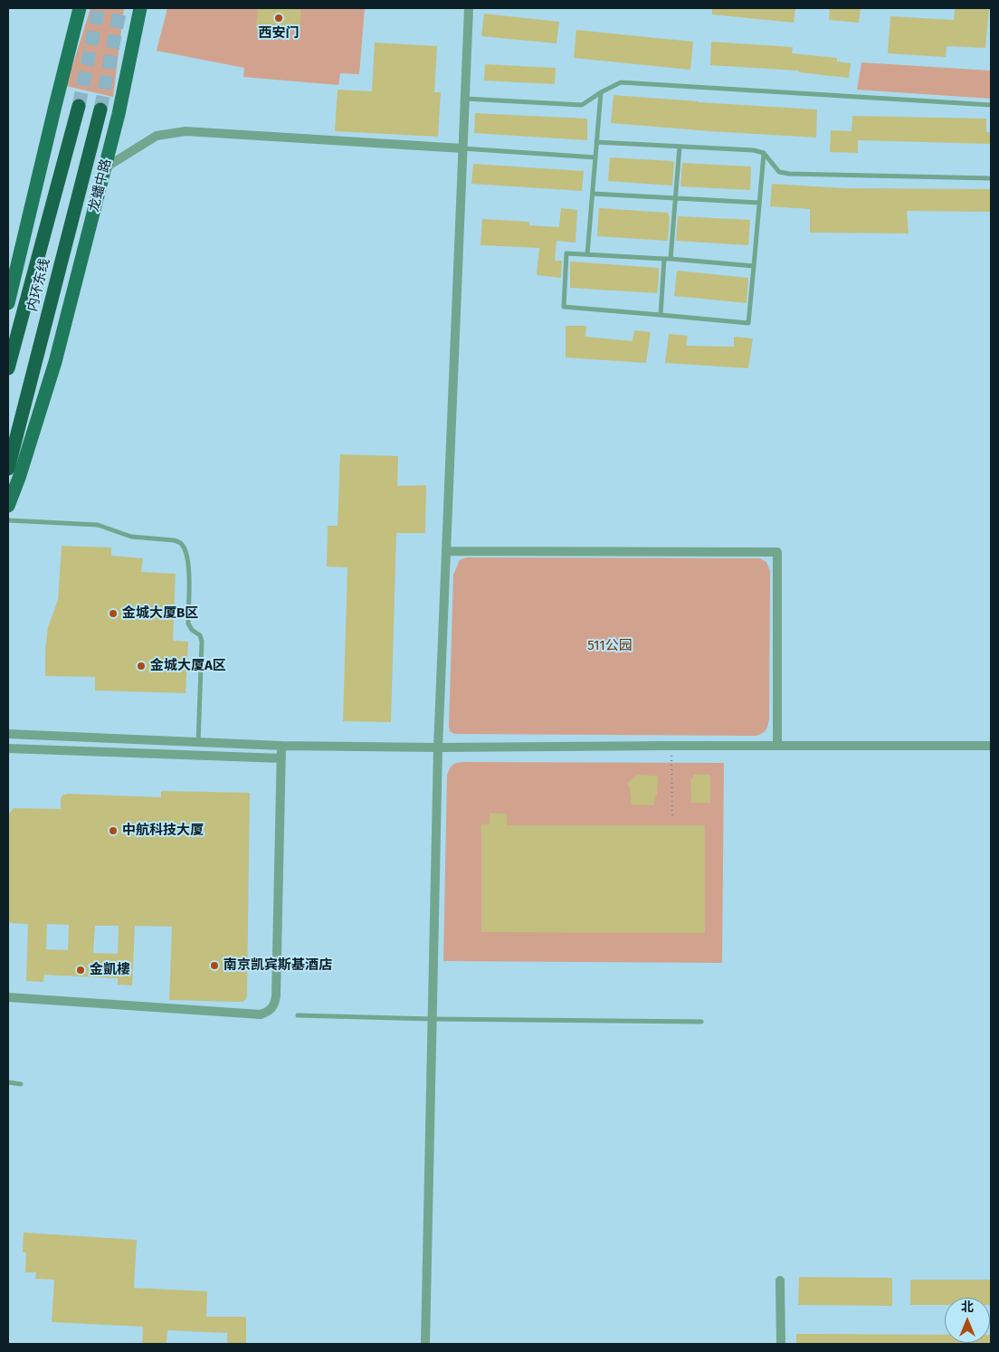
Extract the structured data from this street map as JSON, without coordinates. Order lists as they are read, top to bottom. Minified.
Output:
{"streets":{"highway":["内环东线"],"main road":["龙蟠中路"]},"parks":["511公园"],"places":["西安门","金城大厦B区","金城大厦A区","中航科技大厦","南京凯宾斯基酒店","金凱樓"],"north":"top"}
